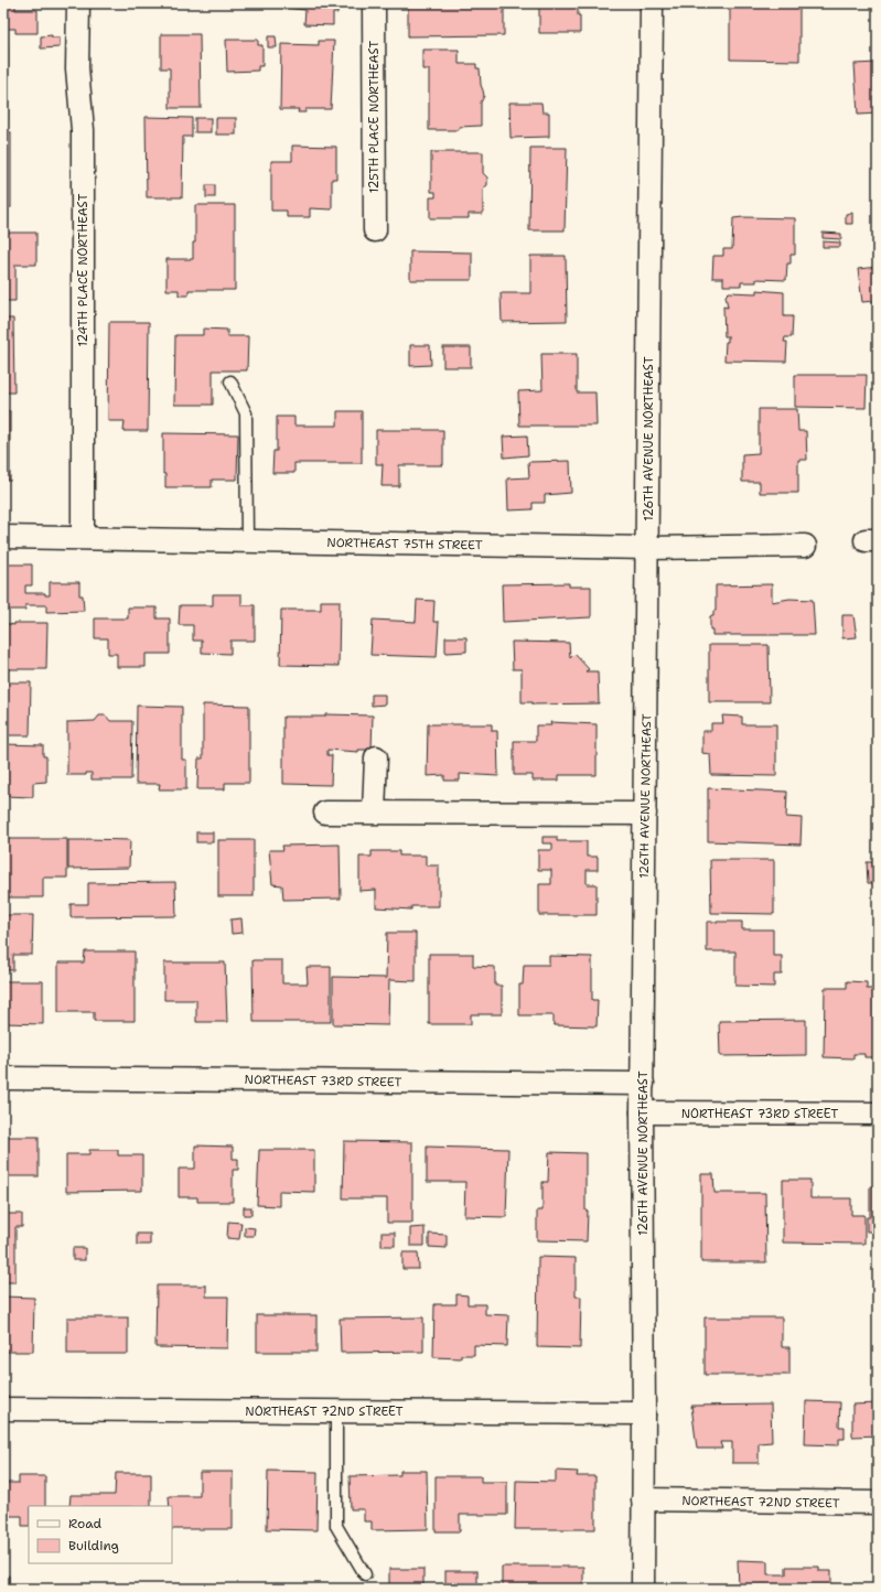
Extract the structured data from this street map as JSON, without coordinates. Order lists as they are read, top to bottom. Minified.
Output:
{"streets":{"street":["125TH PLACE NORTHEAST","124TH PLACE NORTHEAST","126TH AVENUE NORTHEAST","NORTHEAST 75TH STREET","NORTHEAST 73RD STREET","NORTHEAST 72ND STREET"]},"crossings":[["124TH PLACE NORTHEAST","NORTHEAST 75TH STREET"],["126TH AVENUE NORTHEAST","NORTHEAST 75TH STREET"],["126TH AVENUE NORTHEAST","NORTHEAST 73RD STREET"],["126TH AVENUE NORTHEAST","NORTHEAST 72ND STREET"]],"legend":["Road","Building"]}
